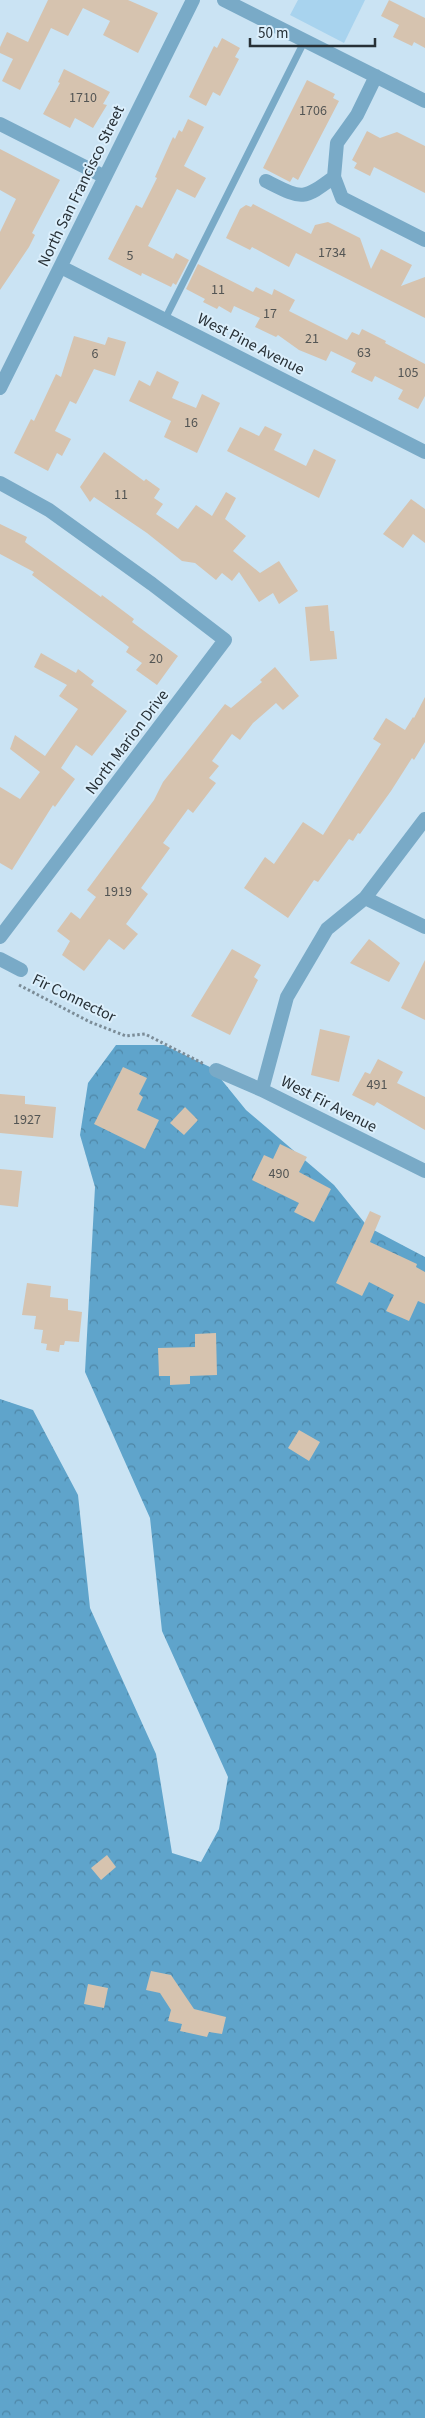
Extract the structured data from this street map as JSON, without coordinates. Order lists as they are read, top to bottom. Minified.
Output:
{"streets":{"street":["North San Francisco Street","West Pine Avenue","North Marion Drive","West Fir Avenue"],"path":["Fir Connector"]},"crossings":[["North San Francisco Street","West Pine Avenue"],["Fir Connector","West Fir Avenue"]],"house_numbers":["1710","1706","1734","5","11","17","21","63","6","105","16","11","20","1919","491","1927","490"],"scale_bar":"50 m"}
